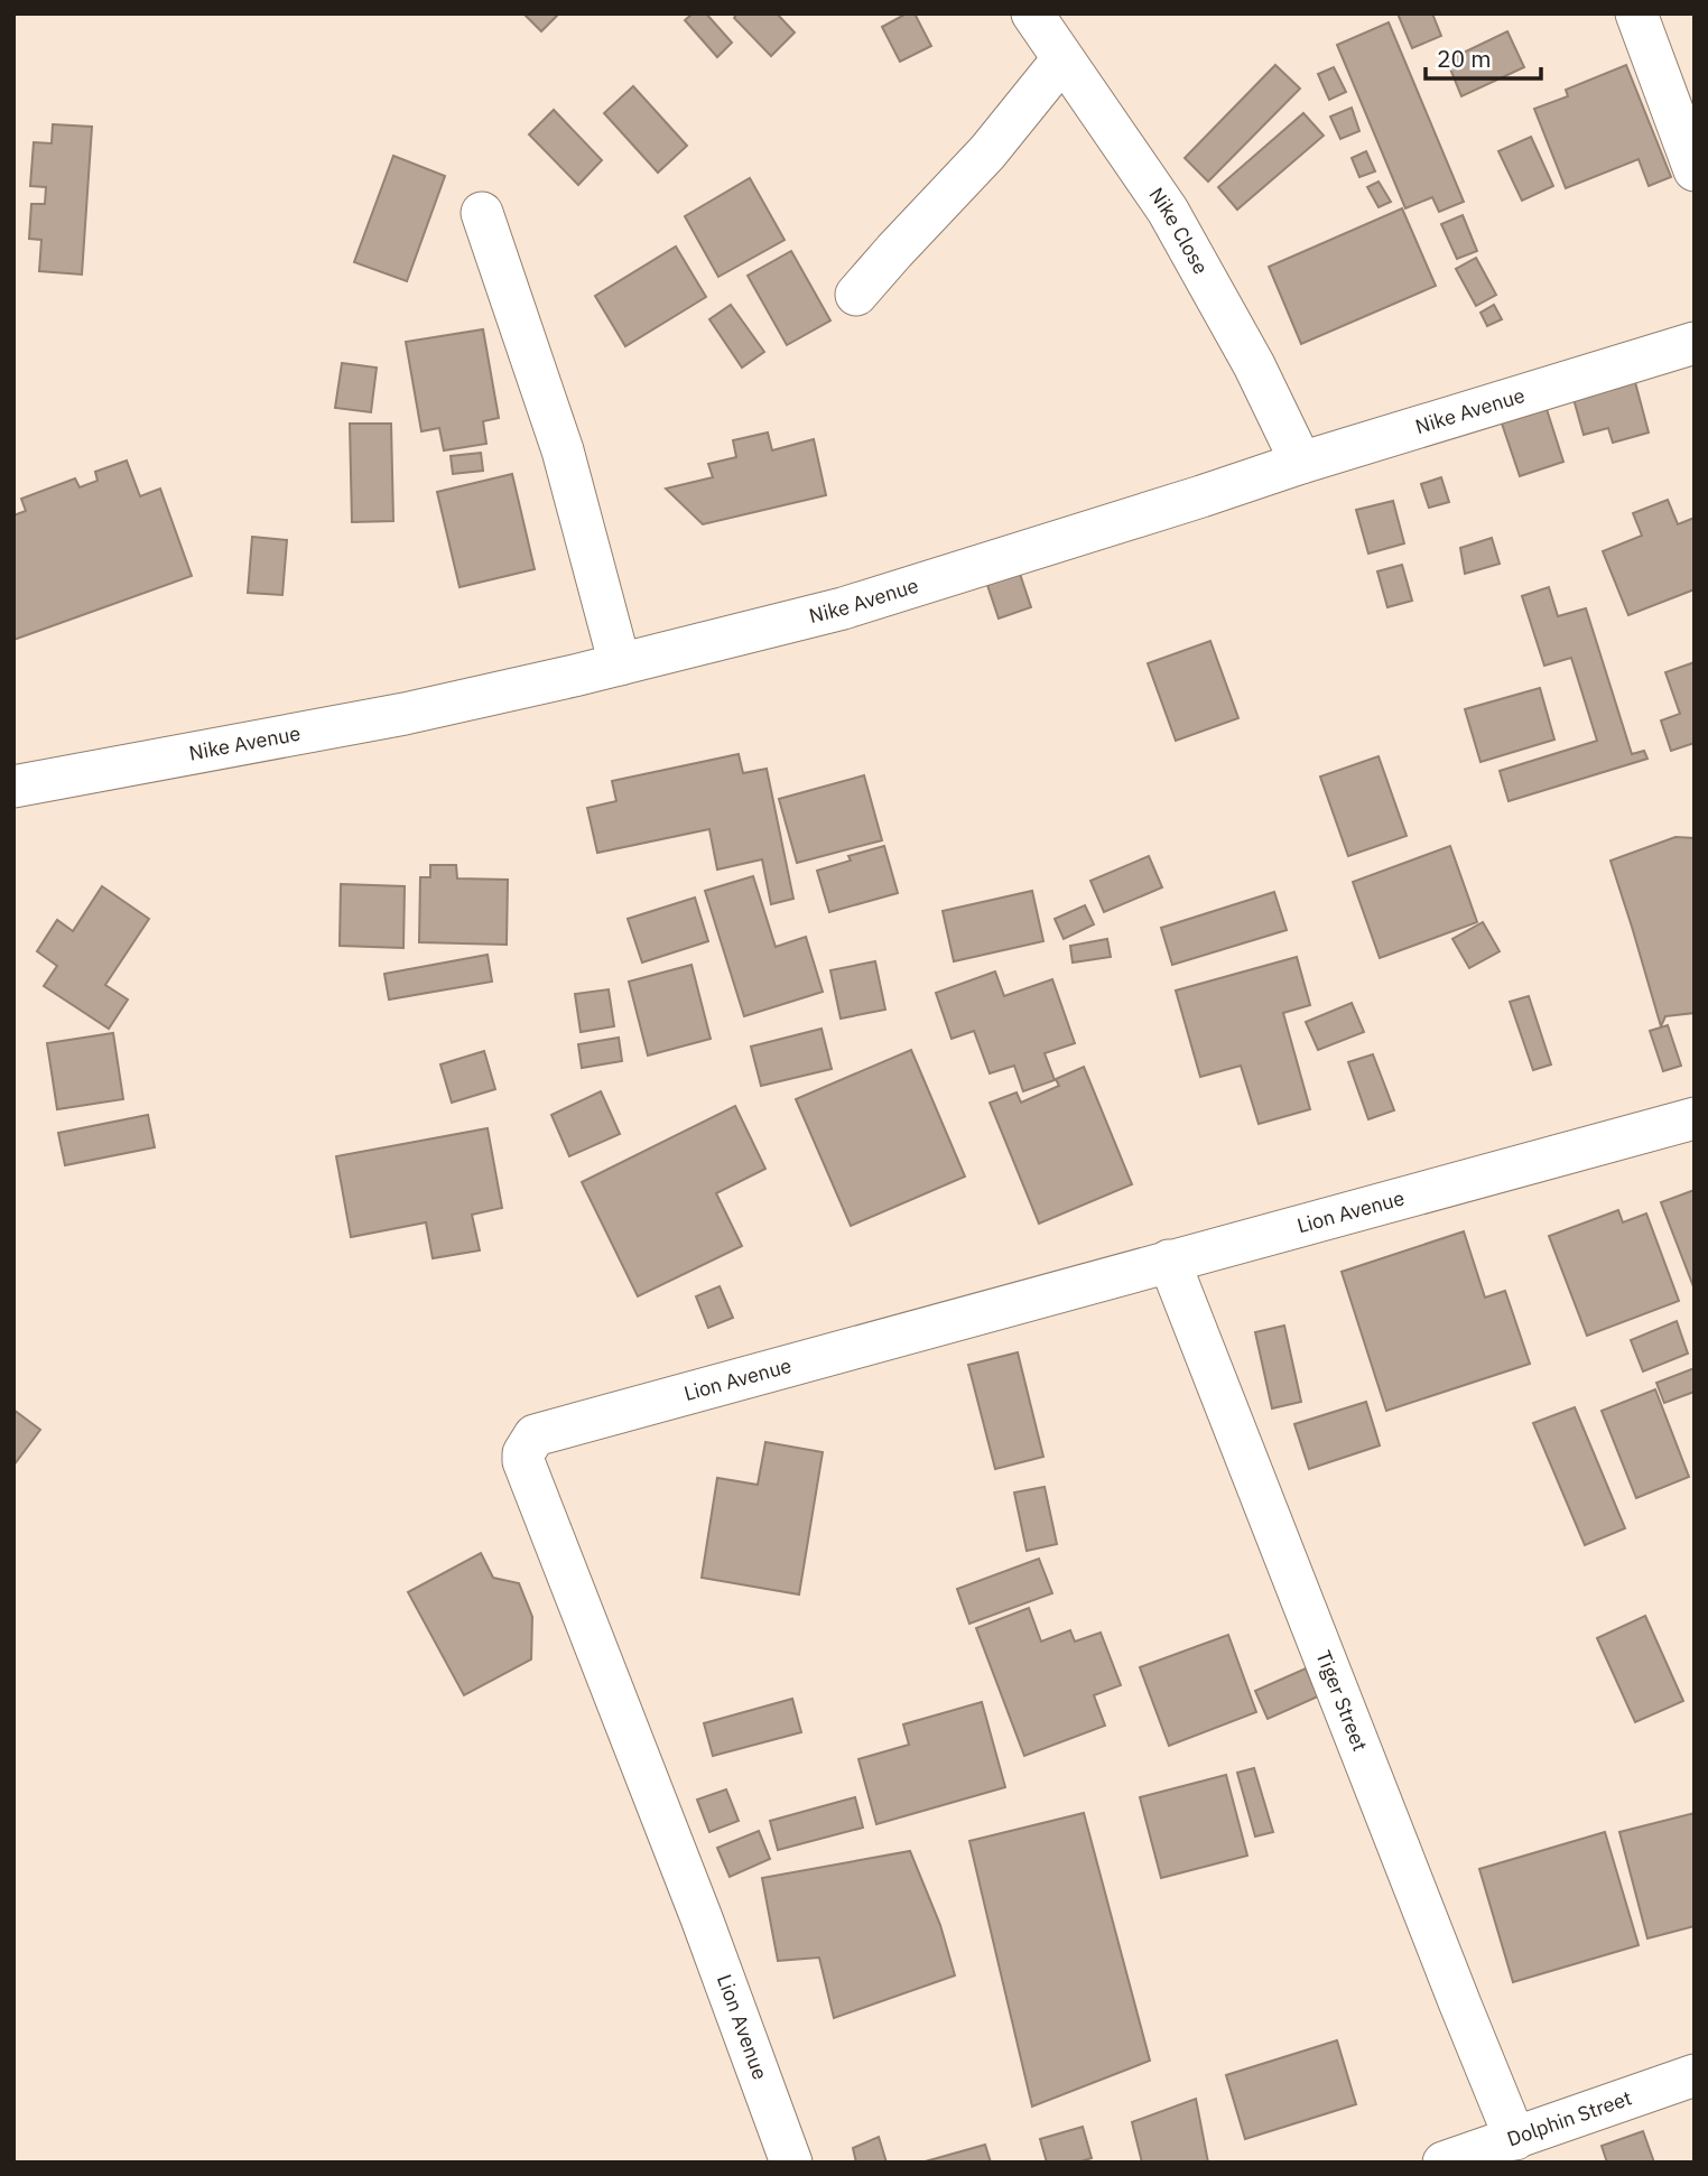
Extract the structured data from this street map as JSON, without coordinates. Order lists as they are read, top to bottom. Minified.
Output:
{"streets":{"street":["Nike Close","Nike Avenue","Lion Avenue","Tiger Street","Dolphin Street"]},"crossings":[["Nike Close","Nike Avenue"],["Lion Avenue","Tiger Street"],["Tiger Street","Dolphin Street"]],"scale_bar":"20 m"}
